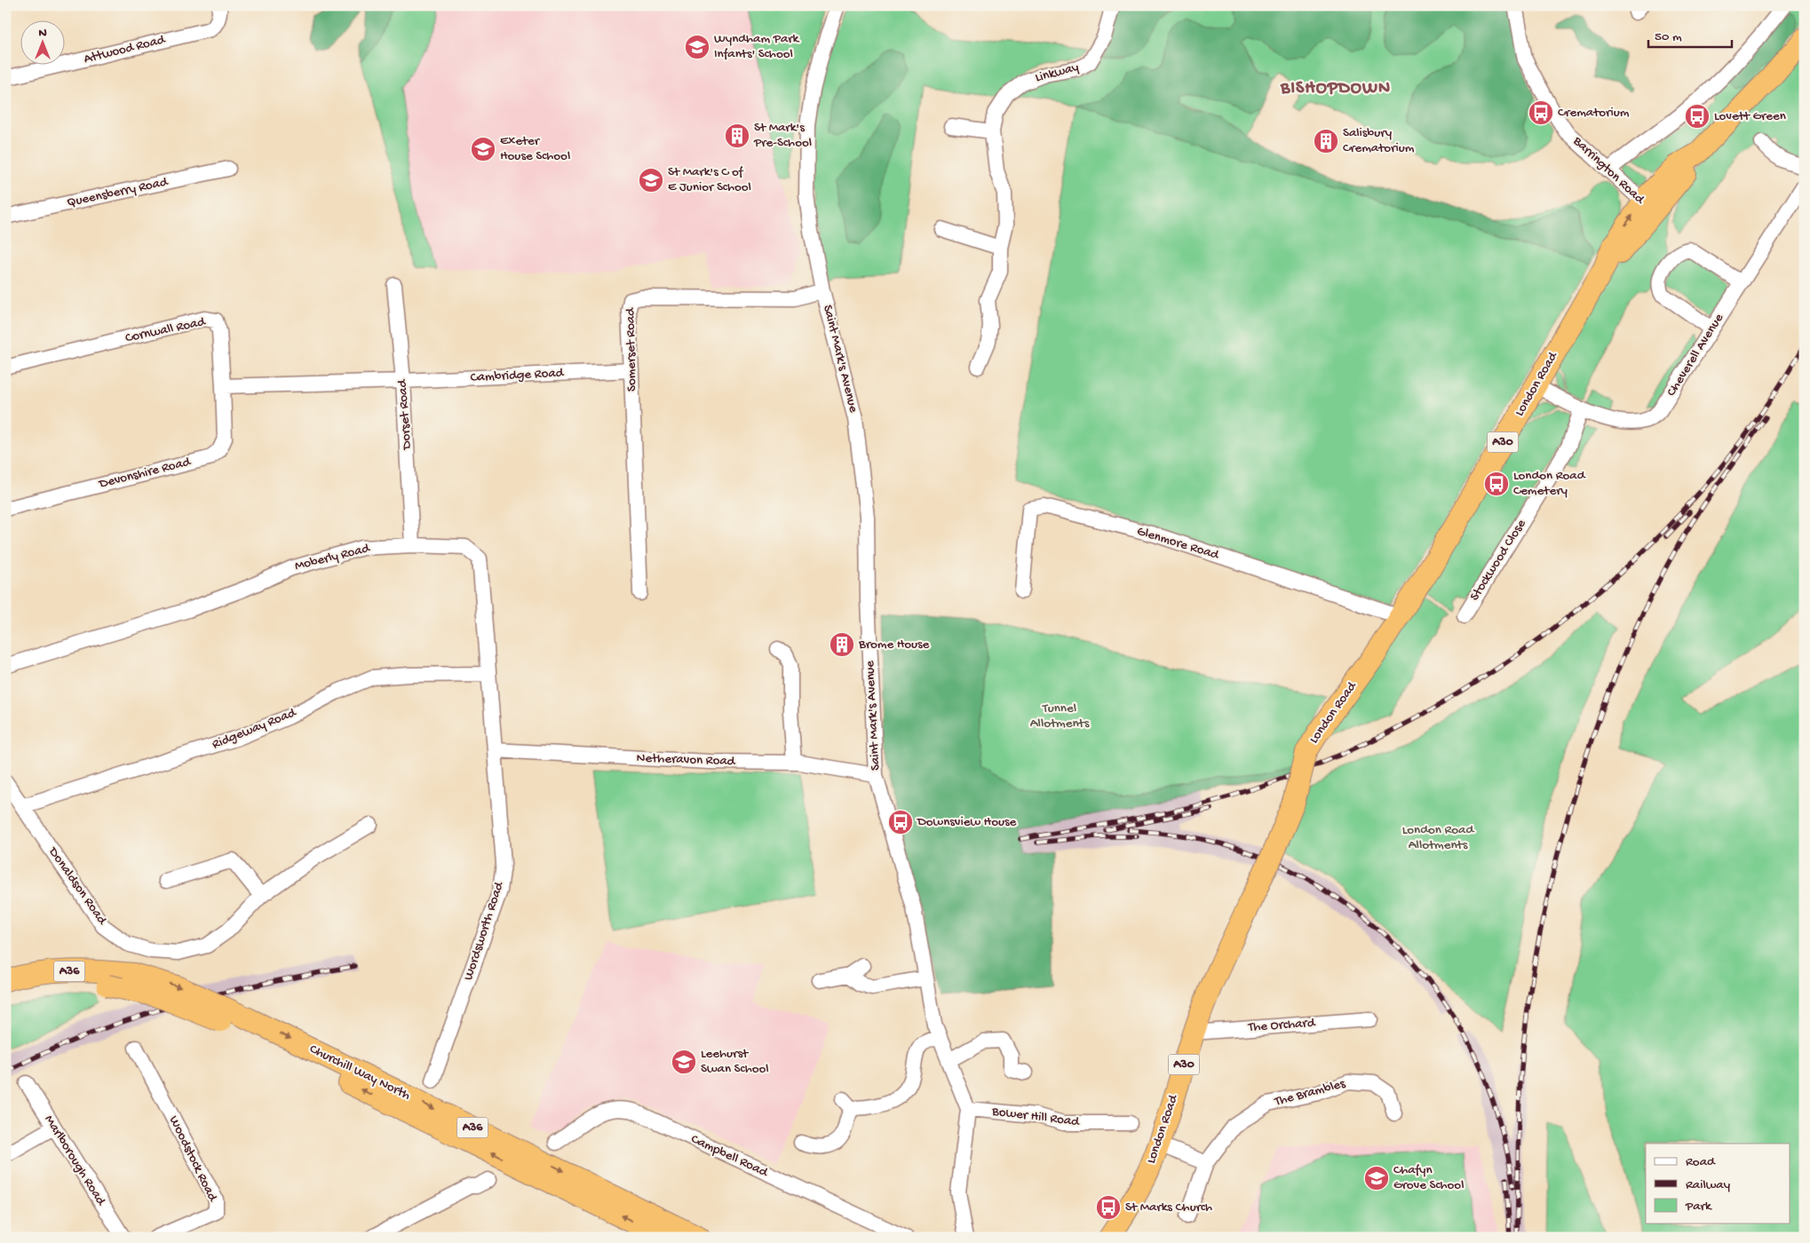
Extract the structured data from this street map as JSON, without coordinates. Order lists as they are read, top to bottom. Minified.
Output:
{"streets":{"highway":["London Road","A30","A36","Churchill Way North"],"street":["Attwood Road","Linkway","Barrington Road","Queensberry Road","Cornwall Road","Somerset Road","Cheverell Avenue","Saint Mark's Avenue","Cambridge Road","Dorset Road","Devonshire Road","Glenmore Road","Moberly Road","Stockwood Close","Ridgeway Road","Netheravon Road","Donaldson Road","Wordsworth Road","The Orchard","The Brambles","Bower Hill Road","Campbell Road","Woodstock Road","Marlborough Road"]},"crossings":[["Barrington Road","London Road"],["Cornwall Road","Devonshire Road"],["Somerset Road","Saint Mark's Avenue"],["Somerset Road","Cambridge Road"],["Cheverell Avenue","London Road"],["Cheverell Avenue","Stockwood Close"],["Saint Mark's Avenue","Netheravon Road"],["Saint Mark's Avenue","Bower Hill Road"],["Cambridge Road","Dorset Road"],["London Road","Glenmore Road"],["London Road","The Orchard"],["Dorset Road","Moberly Road"],["Moberly Road","Ridgeway Road"],["Moberly Road","Netheravon Road"],["Moberly Road","Wordsworth Road"],["Ridgeway Road","Donaldson Road"],["Netheravon Road","Wordsworth Road"]],"districts":["BISHOPDOWN"],"parks":["Tunnel Allotments","London Road Allotments"],"places":{"school or university":["Wyndham Park Infants' School","Exeter House School","St Mark's C of E Junior School","Leehurst Swan School","Chafyn Grove School"],"bus stop":["Crematorium","Lovett Green","London Road Cemetery","Downsview House","St Marks Church"],"building":["St Mark's Pre-School","Salisbury Crematorium","Brome House"]},"legend":["Road","Railway","Park"],"scale_bar":"50 m","north":"top"}
